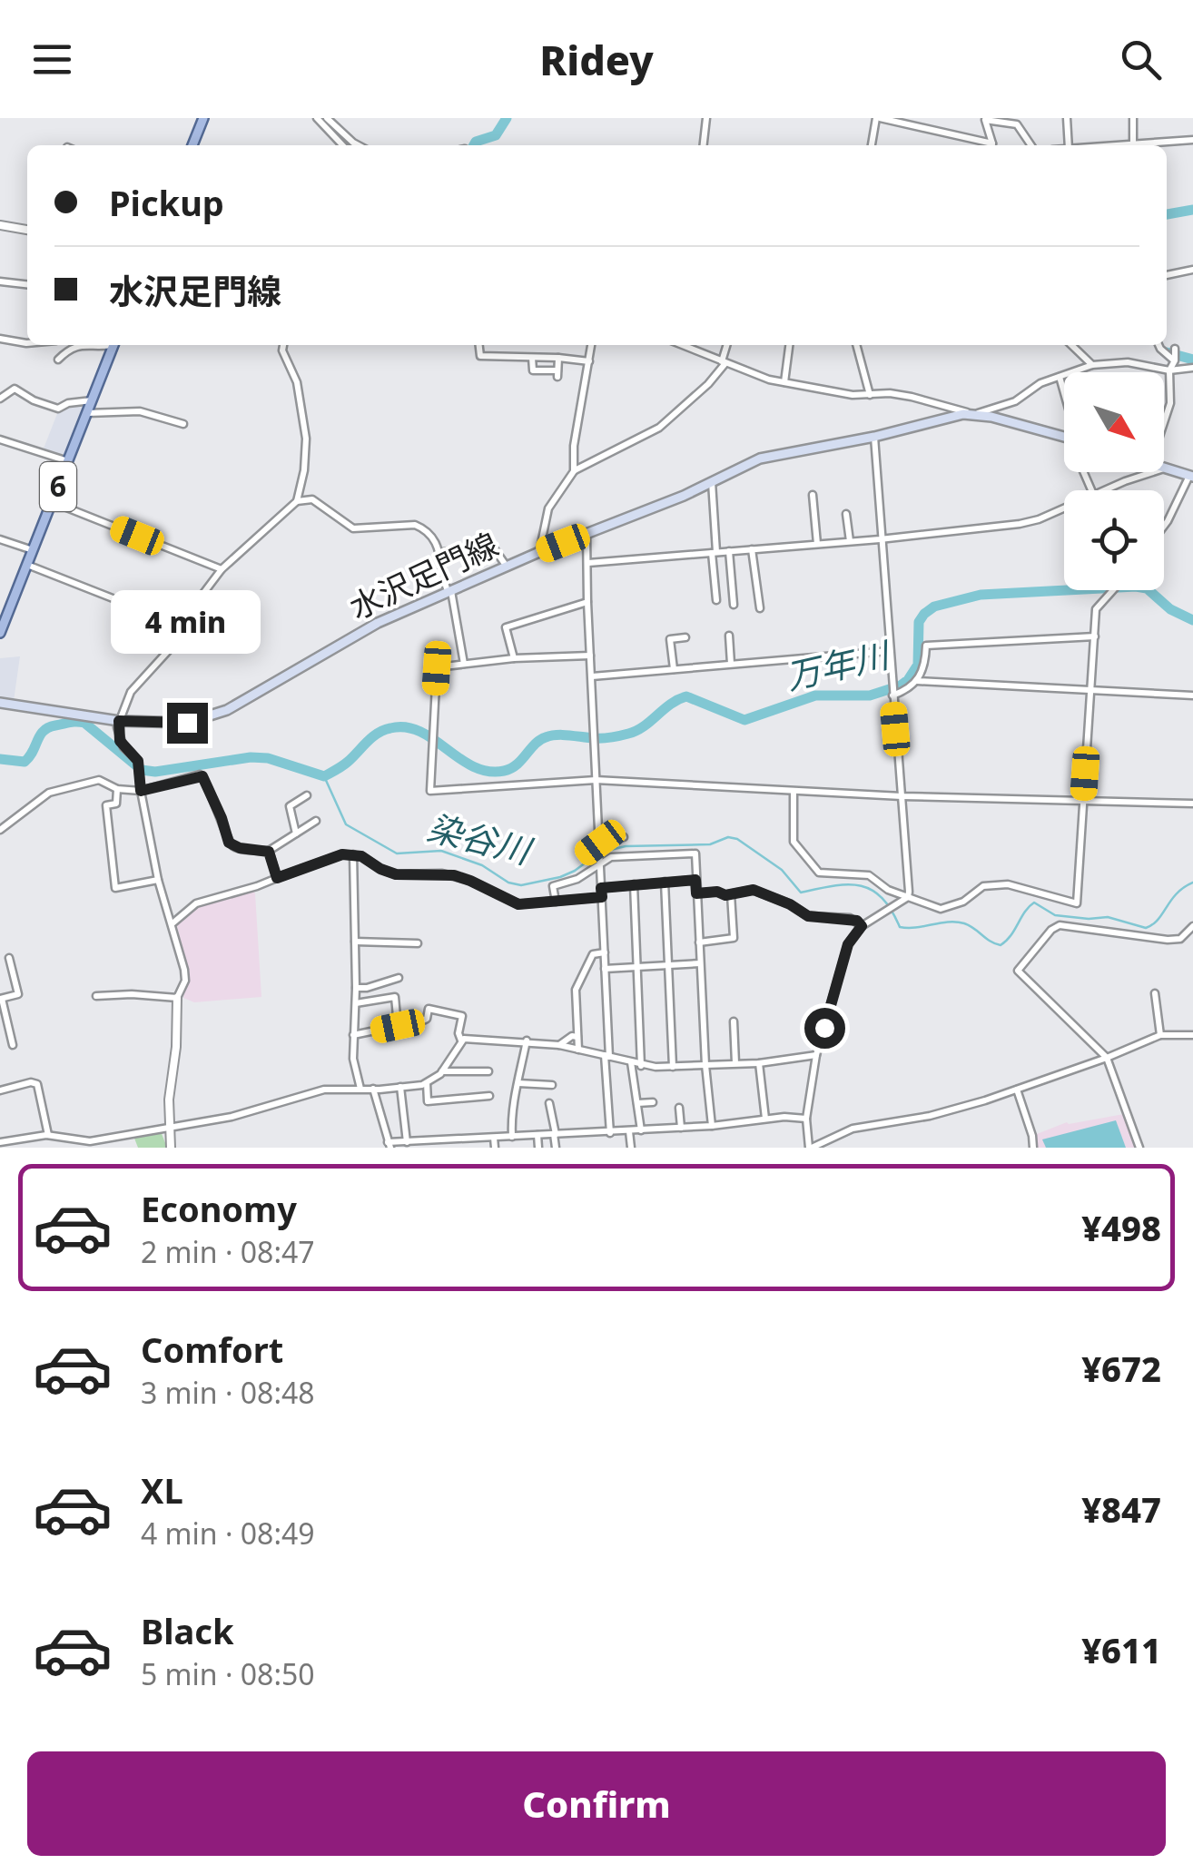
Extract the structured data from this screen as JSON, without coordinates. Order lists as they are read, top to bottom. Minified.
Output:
{"streets":{"main road":["6","水沢足門線"]},"water":["万年川","染谷川"],"north":"bottom right","page":{"header":"Ridey","banner":["Pickup","水沢足門線"],"bubble":"4 min","list":[{"name":"Economy","note":"2 min · 08:47","value":"¥498"},{"name":"Comfort","note":"3 min · 08:48","value":"¥672"},{"name":"XL","note":"4 min · 08:49","value":"¥847"},{"name":"Black","note":"5 min · 08:50","value":"¥611"}],"buttons":"Confirm"}}
